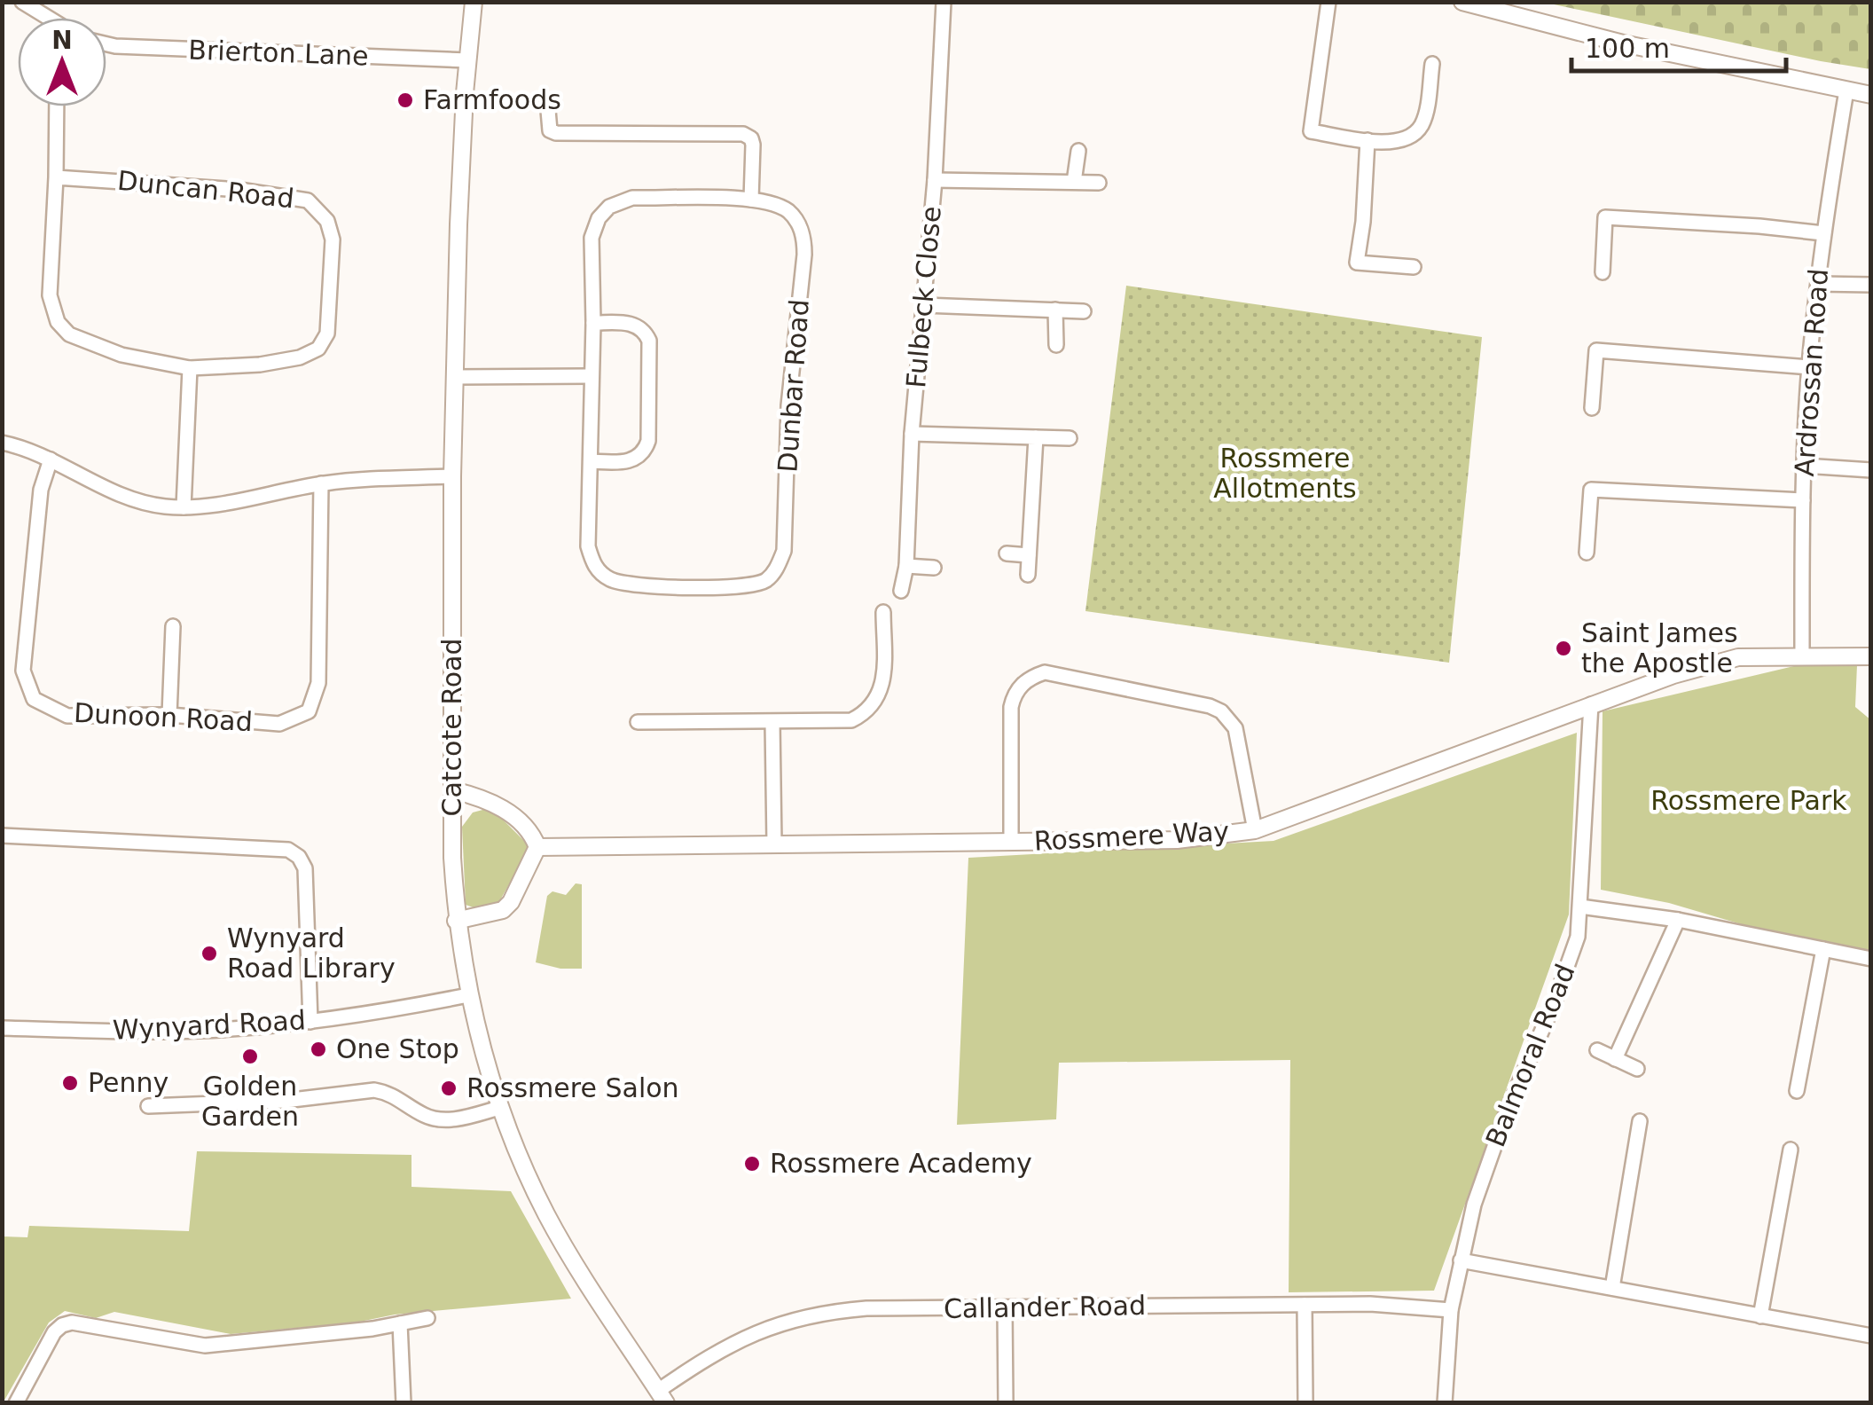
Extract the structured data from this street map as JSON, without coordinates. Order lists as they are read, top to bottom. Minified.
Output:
{"streets":{"street":["Brierton Lane","Duncan Road","Fulbeck Close","Ardrossan Road","Dunbar Road","Dunoon Road","Catcote Road","Rossmere Way","Wynyard Road","Balmoral Road","Callander Road"]},"crossings":[["Brierton Lane","Catcote Road"],["Ardrossan Road","Rossmere Way"],["Catcote Road","Wynyard Road"],["Catcote Road","Callander Road"],["Rossmere Way","Balmoral Road"],["Balmoral Road","Callander Road"]],"parks":["Rossmere Allotments","Rossmere Park"],"places":["Farmfoods","Saint James the Apostle","Wynyard Road Library","One Stop","Golden Garden","Penny","Rossmere Salon","Rossmere Academy"],"scale_bar":"100 m","north":"top"}
